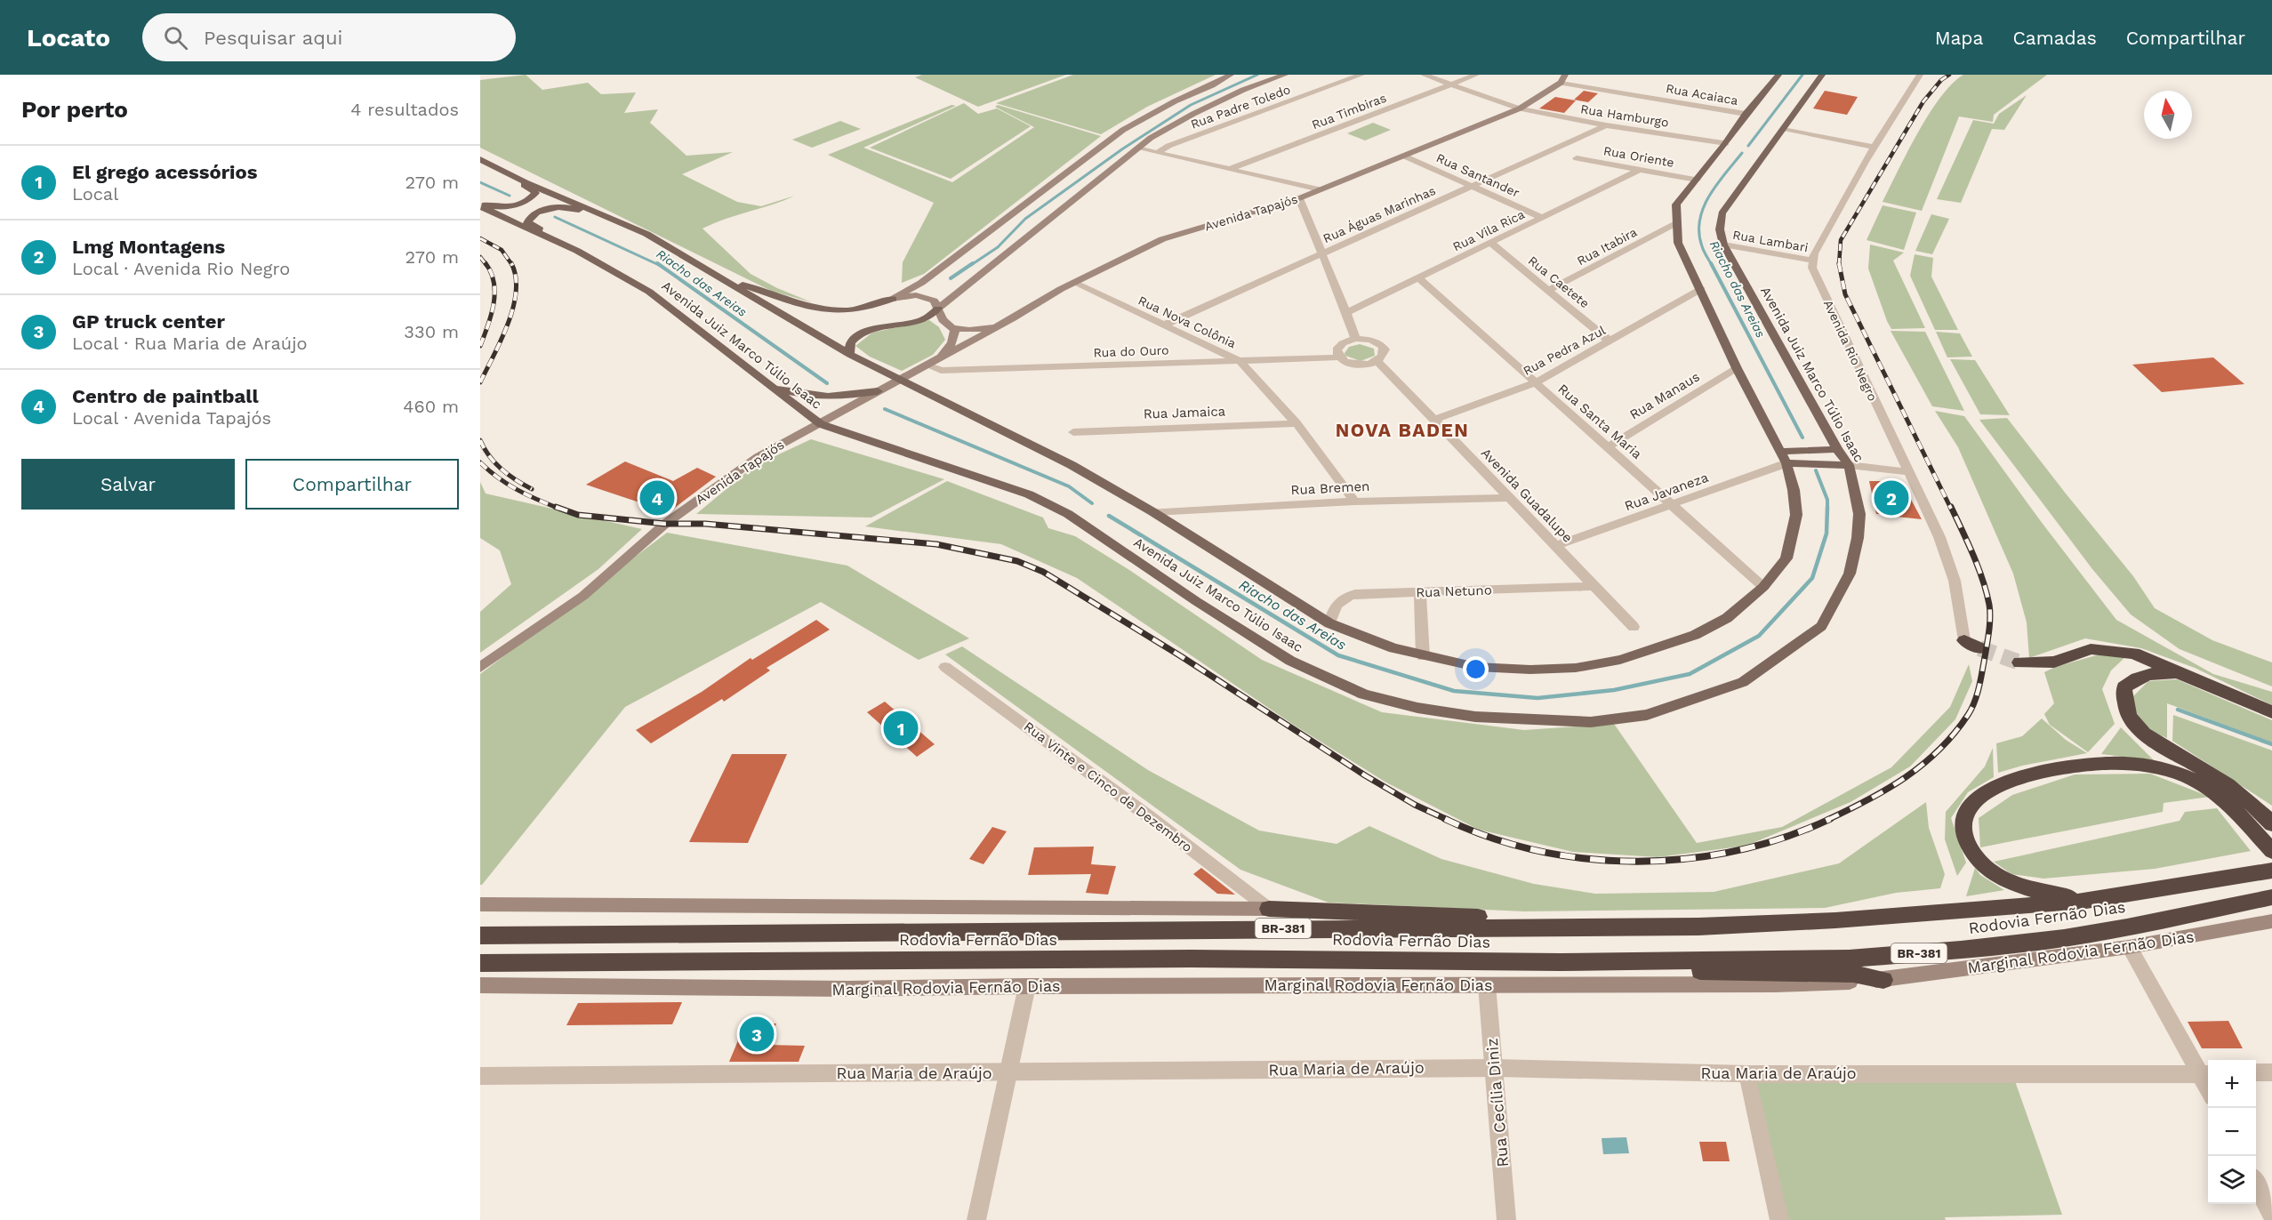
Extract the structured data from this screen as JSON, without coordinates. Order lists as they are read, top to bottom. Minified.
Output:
{"streets":{"highway":["Rodovia Fernão Dias","BR-381"],"main road":["Avenida Tapajós","Avenida Juiz Marco Túlio Isaac","Marginal Rodovia Fernão Dias"],"street":["Rua Acaiaca","Rua Padre Toledo","Rua Timbiras","Rua Hamburgo","Rua Oriente","Rua Santander","Rua Águas Marinhas","Rua Vila Rica","Rua Lambari","Rua Itabira","Rua Caetete","Rua Nova Colônia","Rua Pedra Azul","Avenida Rio Negro","Rua do Ouro","Rua Manaus","Rua Jamaica","Rua Santa Maria","Rua Bremen","Rua Javaneza","Avenida Guadalupe","Rua Netuno","Rua Vinte e Cinco de Dezembro","Rua Maria de Araújo","Rua Cecília Diniz"]},"crossings":[["Rua Acaiaca","Avenida Tapajós"],["Rua Timbiras","Rua Hamburgo"],["Rua Hamburgo","Avenida Tapajós"],["Rua Hamburgo","Rua Águas Marinhas"],["Rua Oriente","Rua Vila Rica"],["Rua Santander","Avenida Tapajós"],["Rua Santander","Rua Águas Marinhas"],["Rua Santander","Rua Vila Rica"],["Avenida Tapajós","Rua Nova Colônia"],["Avenida Tapajós","Avenida Juiz Marco Túlio Isaac"],["Avenida Tapajós","Rua do Ouro"],["Rua Águas Marinhas","Rua Nova Colônia"],["Rua Vila Rica","Rua Caetete"],["Rua Vila Rica","Rua Santa Maria"],["Rua Lambari","Avenida Juiz Marco Túlio Isaac"],["Rua Lambari","Avenida Rio Negro"],["Rua Itabira","Rua Caetete"],["Rua Caetete","Rua Pedra Azul"],["Rua Nova Colônia","Rua do Ouro"],["Rua Nova Colônia","Rua Jamaica"],["Rua Nova Colônia","Rua Bremen"],["Rua Pedra Azul","Rua Santa Maria"],["Rua Pedra Azul","Avenida Guadalupe"],["Rua do Ouro","Avenida Guadalupe"],["Rua Manaus","Rua Santa Maria"],["Rua Santa Maria","Rua Javaneza"],["Rua Bremen","Avenida Guadalupe"],["Rua Javaneza","Avenida Guadalupe"],["Avenida Guadalupe","Rua Netuno"],["Rua Vinte e Cinco de Dezembro","BR-381"],["Rodovia Fernão Dias","BR-381"],["Marginal Rodovia Fernão Dias","Rua Cecília Diniz"],["Rua Maria de Araújo","Rua Cecília Diniz"]],"districts":["NOVA BADEN"],"water":["Riacho das Areias"],"north":"top","page":{"header":"Locato","search":"Pesquisar aqui","nav":["Mapa","Camadas","Compartilhar"],"heading":["Por perto","4 resultados"],"list":[{"mark":"1","name":"El grego acessórios","note":"Local","value":"270 m"},{"mark":"2","name":"Lmg Montagens","note":"Local · Avenida Rio Negro","value":"270 m"},{"mark":"3","name":"GP truck center","note":"Local · Rua Maria de Araújo","value":"330 m"},{"mark":"4","name":"Centro de paintball","note":"Local · Avenida Tapajós","value":"460 m"}],"buttons":["Salvar","Compartilhar"],"pins":["2","4","1","3"],"map_buttons":["+","−"]}}
